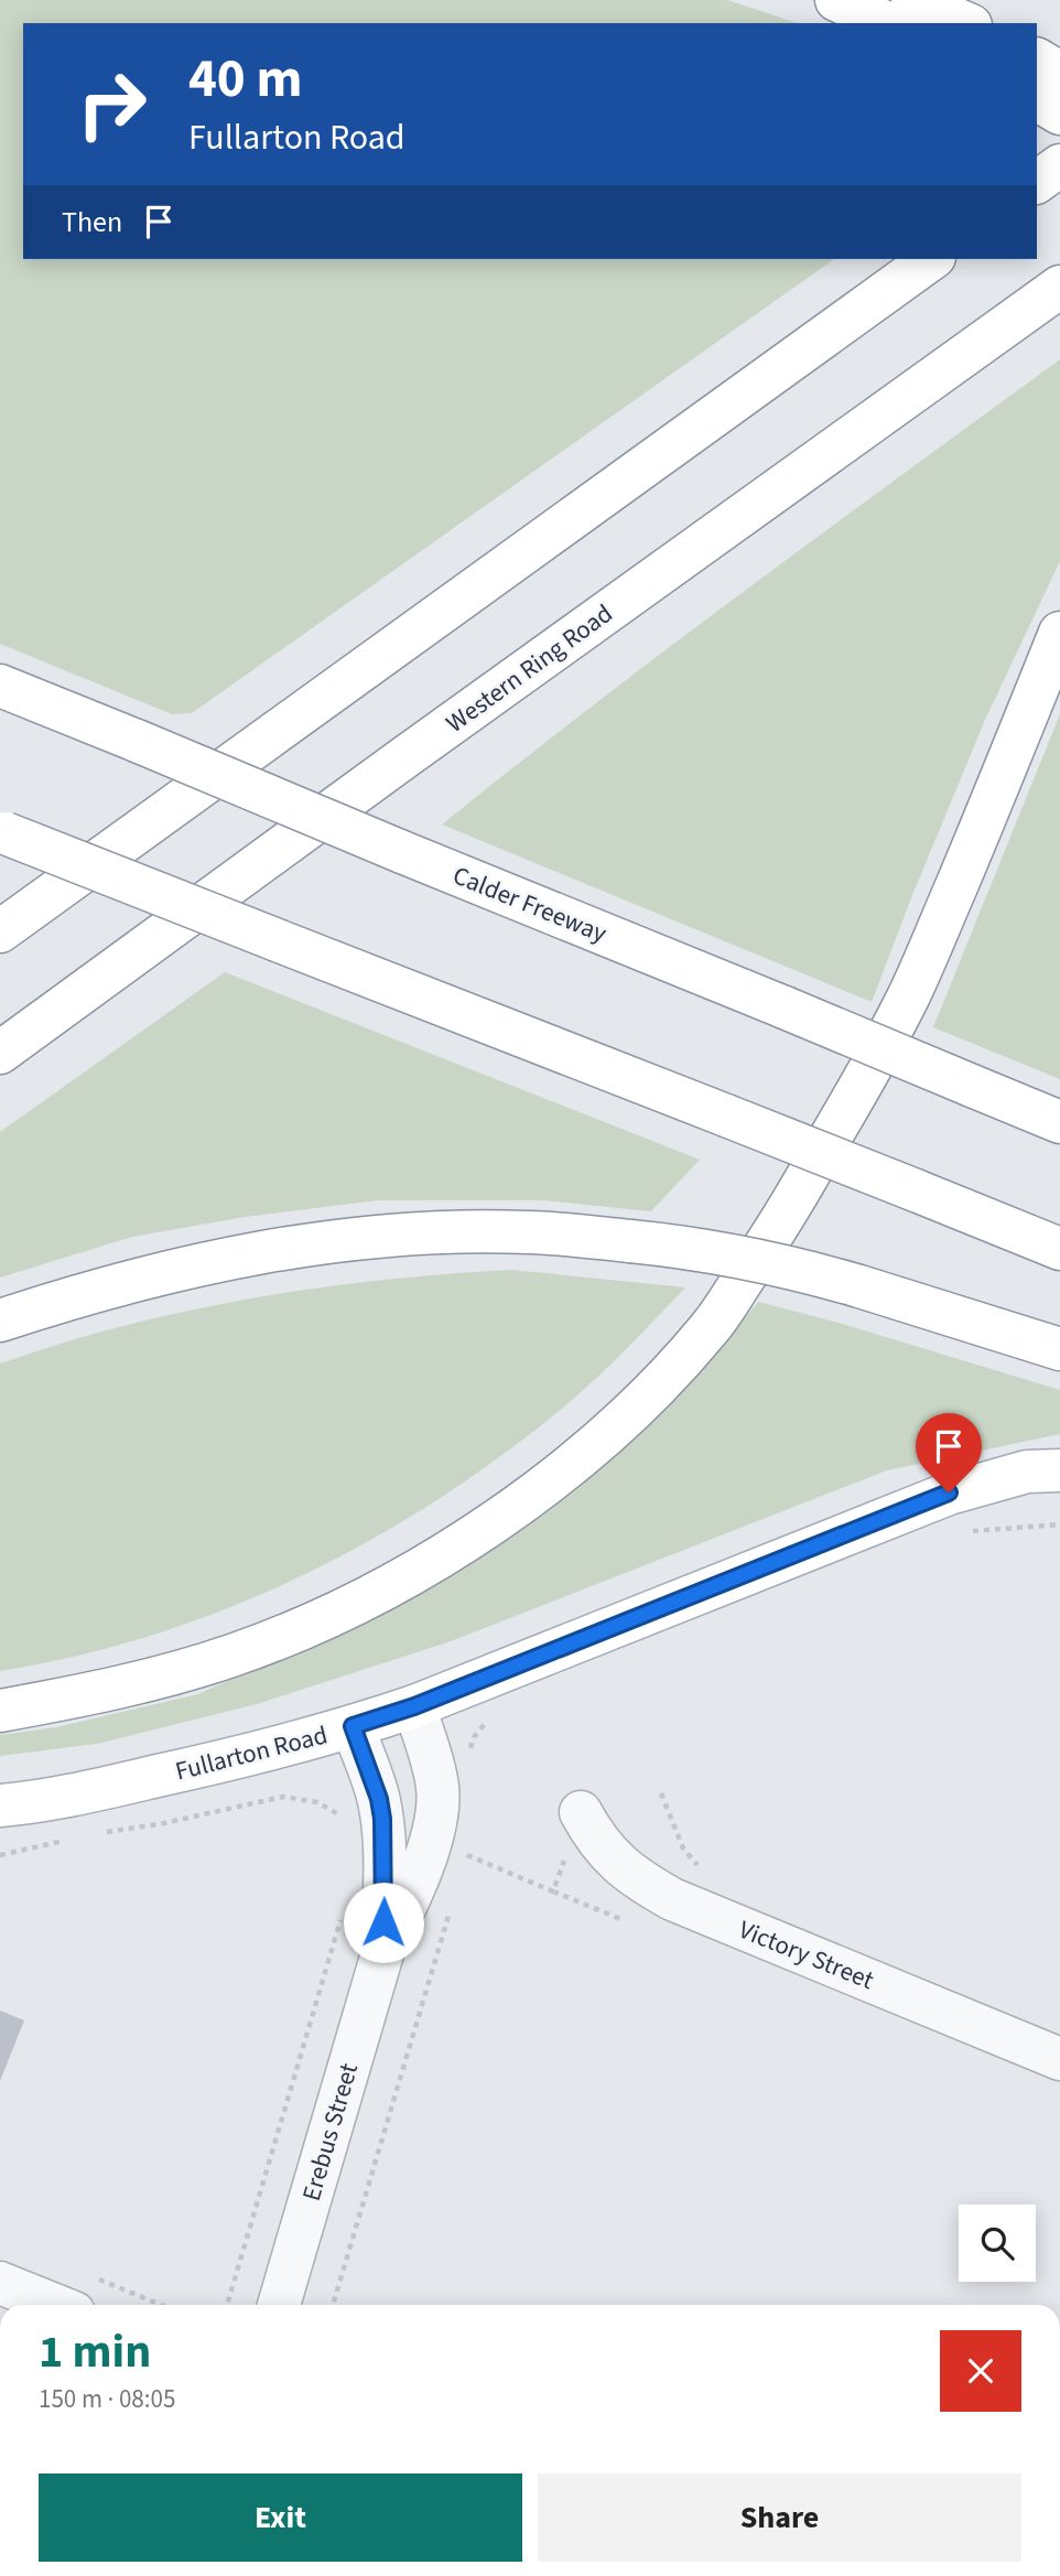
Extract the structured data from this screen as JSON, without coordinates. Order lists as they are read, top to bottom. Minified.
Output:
{"streets":{"main road":["Western Ring Road","Calder Freeway","Fullarton Road"],"street":["Victory Street","Erebus Street"]},"crossings":[["Fullarton Road","Erebus Street"]],"page":{"turn":["40 m","Fullarton Road"],"then":"Then","heading":["1 min","150 m · 08:05"],"buttons":["Exit","Share"]}}
